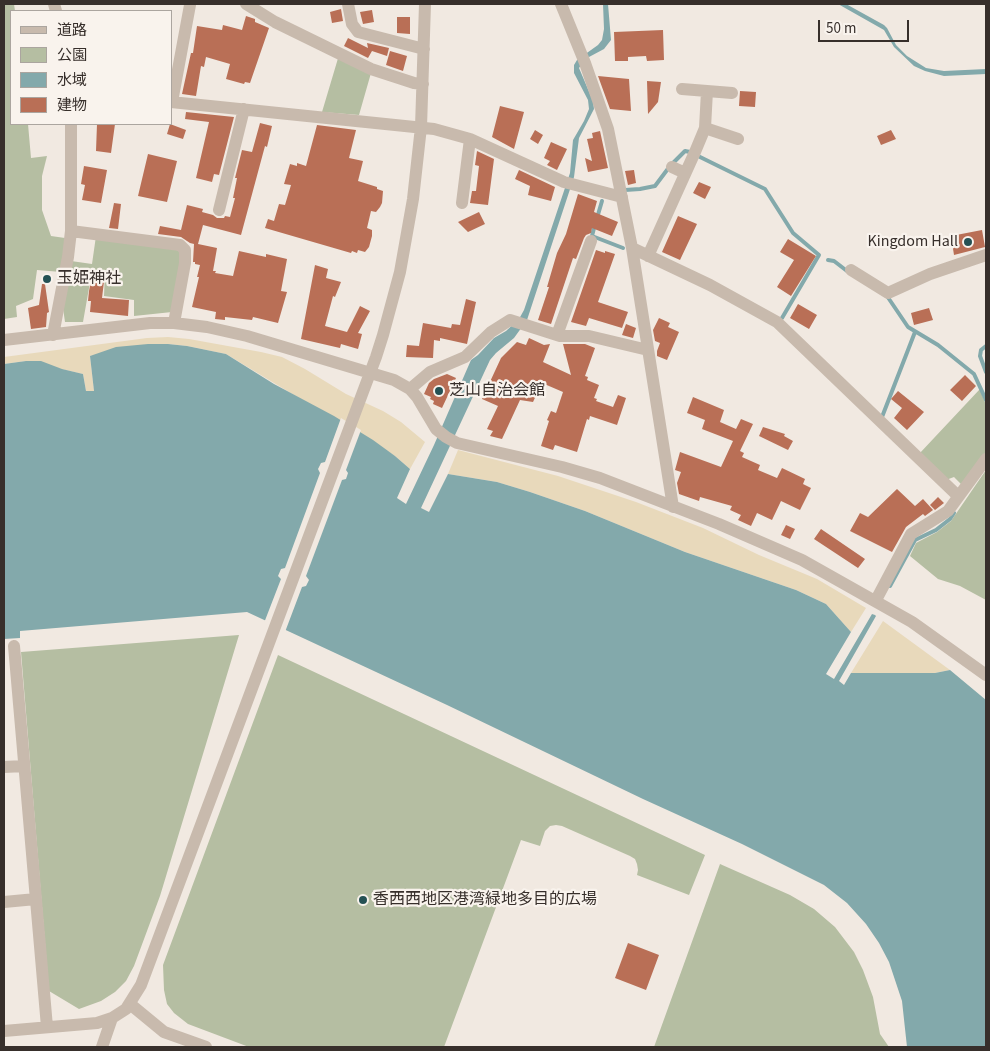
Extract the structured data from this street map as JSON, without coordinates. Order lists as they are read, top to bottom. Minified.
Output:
{"places":["Kingdom Hall","玉姫神社","芝山自治会館","香西西地区港湾緑地多目的広場"],"legend":["道路","公園","水域","建物"],"scale_bar":"50 m"}
